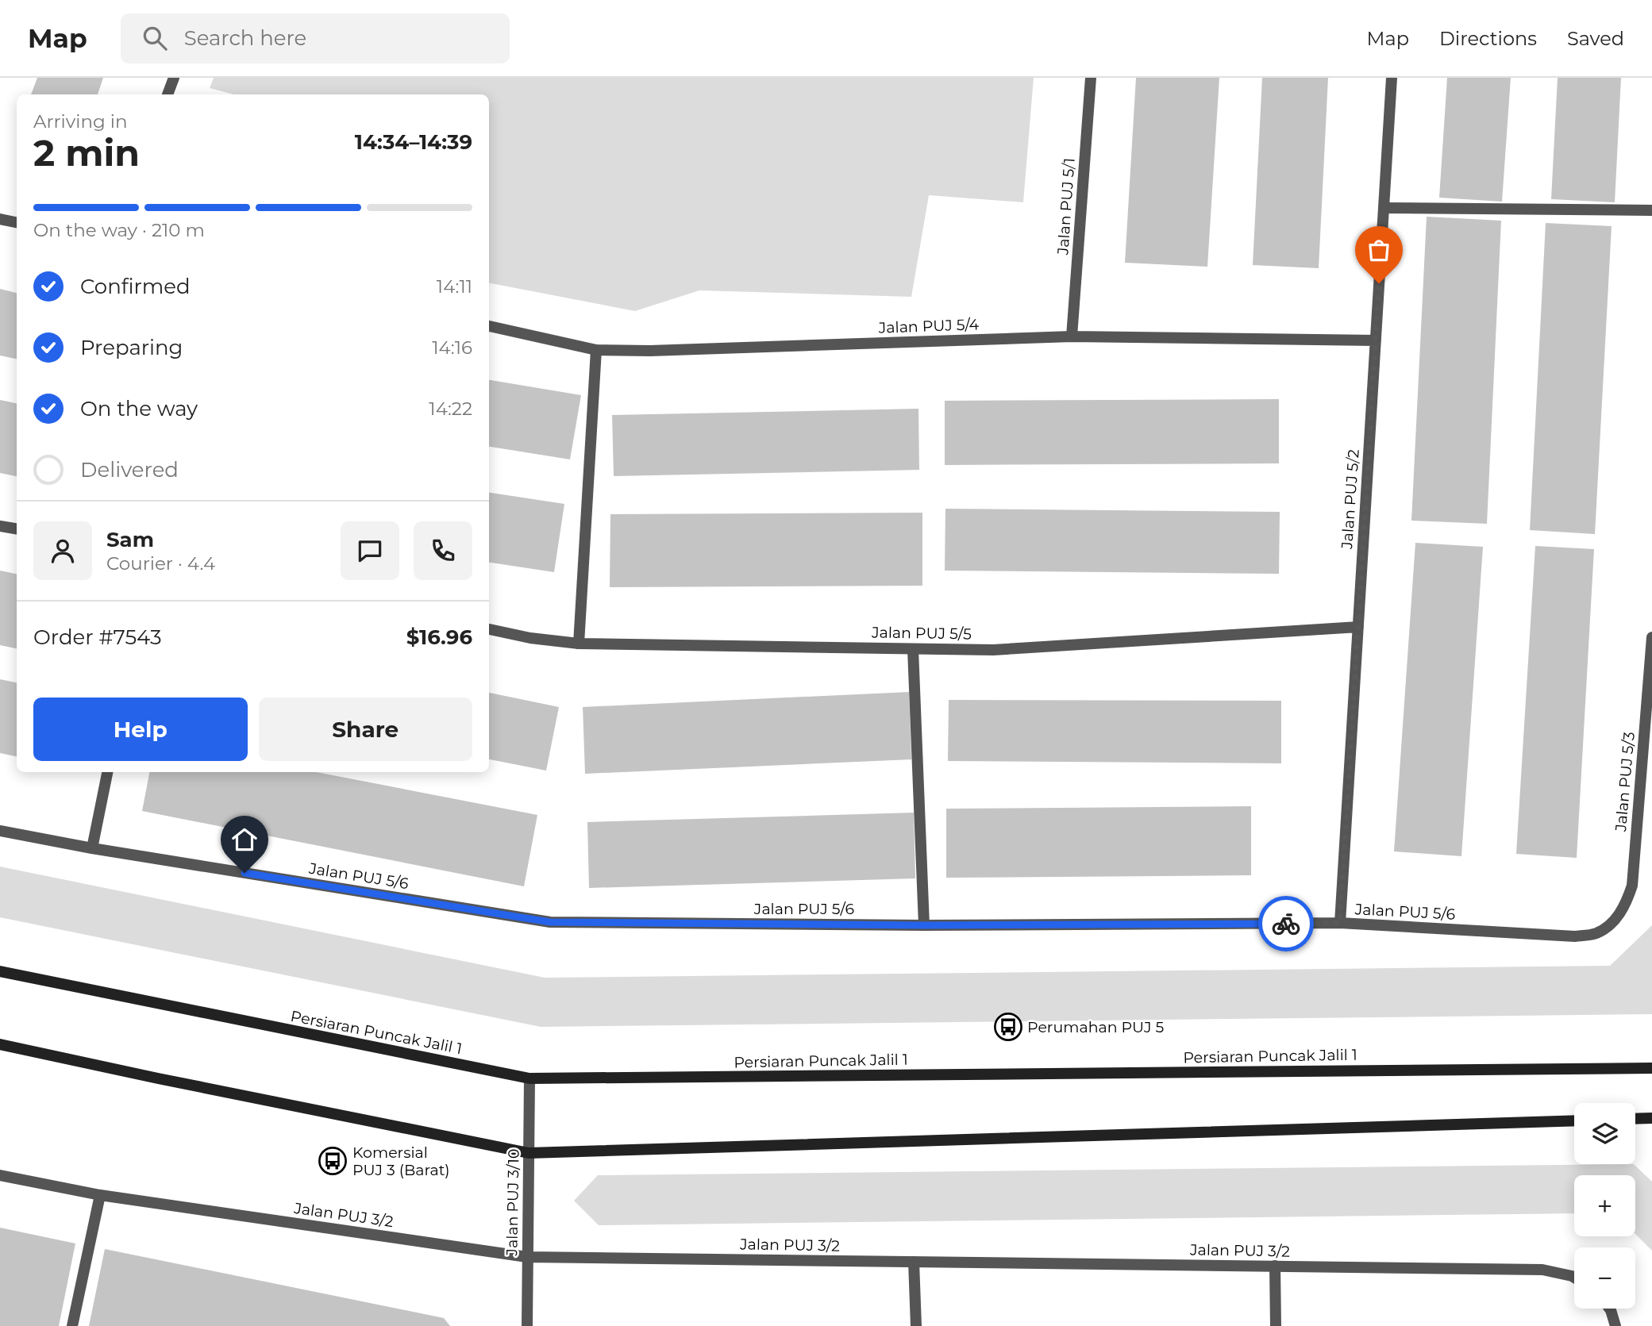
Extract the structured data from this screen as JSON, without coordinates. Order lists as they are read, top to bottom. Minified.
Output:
{"streets":{"main road":["Persiaran Puncak Jalil 1"],"street":["Jalan PUJ 5/1","Jalan PUJ 5/4","Jalan PUJ 5/2","Jalan PUJ 5/5","Jalan PUJ 5/3","Jalan PUJ 5/6","Jalan PUJ 3/10","Jalan PUJ 3/2"]},"crossings":[["Jalan PUJ 5/1","Jalan PUJ 5/4"],["Jalan PUJ 5/4","Jalan PUJ 5/2"],["Jalan PUJ 5/2","Jalan PUJ 5/5"],["Jalan PUJ 5/2","Jalan PUJ 5/6"],["Jalan PUJ 5/3","Jalan PUJ 5/6"],["Persiaran Puncak Jalil 1","Jalan PUJ 3/10"],["Jalan PUJ 3/10","Jalan PUJ 3/2"]],"places":{"bus stop":["Perumahan PUJ 5","Komersial PUJ 3 (Barat)"]},"page":{"header":"Map","search":"Search here","nav":["Map","Directions","Saved"],"heading":["2 min","Arriving in","14:34–14:39"],"panel":["Sam","Courier · 4.4","Order #7543","$16.96"],"bar":"On the way · 210 m","list":[["Confirmed","14:11"],["Preparing","14:16"],["On the way","14:22"],"Delivered"],"buttons":["Help","Share"],"map_buttons":["+","−"]}}
